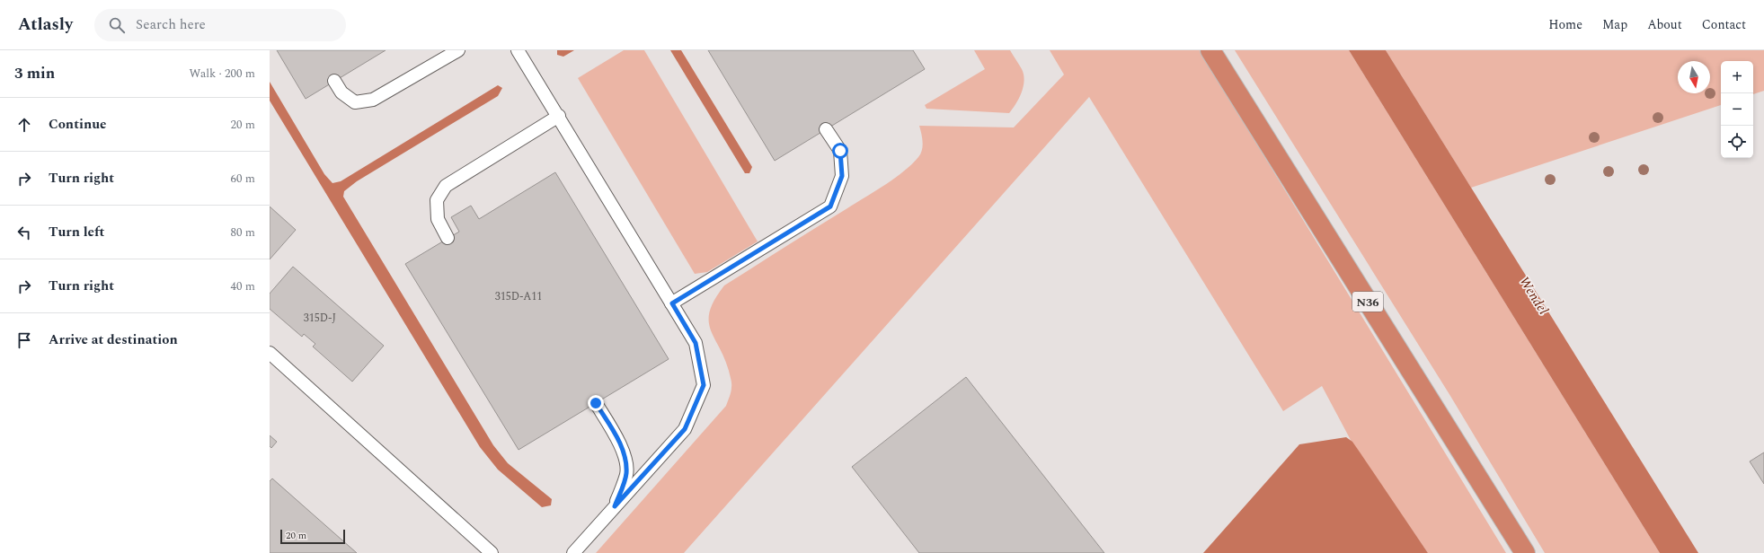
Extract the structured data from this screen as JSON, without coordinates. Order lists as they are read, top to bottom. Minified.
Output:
{"streets":{"highway":["N36"]},"water":["Wendel"],"house_numbers":["315D-A11","315D-J"],"scale_bar":"20 m","north":"bottom","page":{"header":"Atlasly","search":"Search here","nav":["Home","Map","About","Contact"],"heading":["3 min","Walk · 200 m"],"map_buttons":["+","−"],"list":[["Continue","20 m"],["Turn right","60 m"],["Turn left","80 m"],["Turn right","40 m"],"Arrive at destination"],"scale":"20 m"}}
